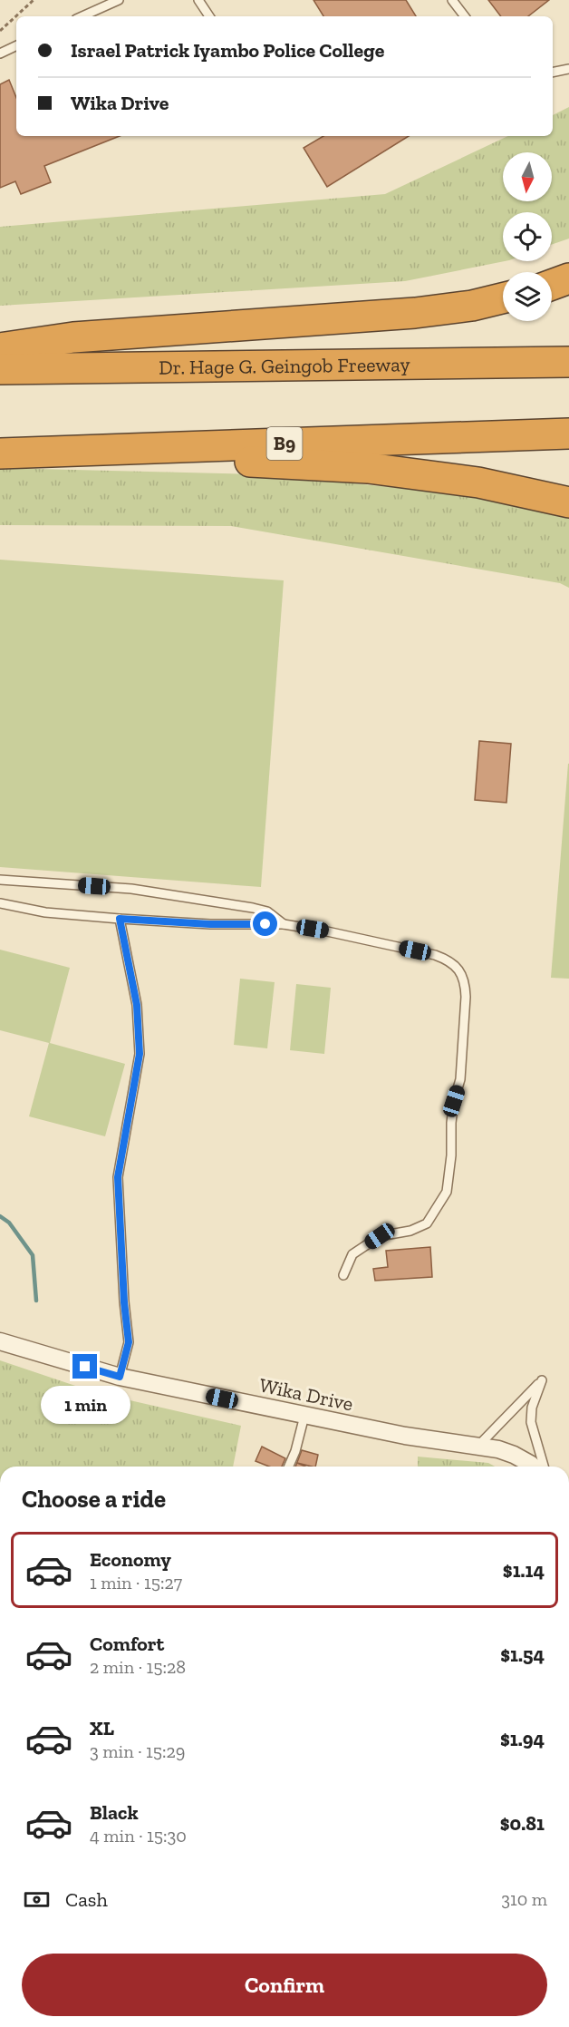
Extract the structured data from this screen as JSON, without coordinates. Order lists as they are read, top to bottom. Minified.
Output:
{"streets":{"highway":["Dr. Hage G. Geingob Freeway","B9"],"street":["Wika Drive"]},"north":"bottom","page":{"banner":["Israel Patrick Iyambo Police College","Wika Drive"],"bubble":"1 min","heading":"Choose a ride","list":[{"name":"Economy","note":"1 min · 15:27","value":"$1.14"},{"name":"Comfort","note":"2 min · 15:28","value":"$1.54"},{"name":"XL","note":"3 min · 15:29","value":"$1.94"},{"name":"Black","note":"4 min · 15:30","value":"$0.81"}],"pay":["Cash","310 m"],"buttons":"Confirm"}}
